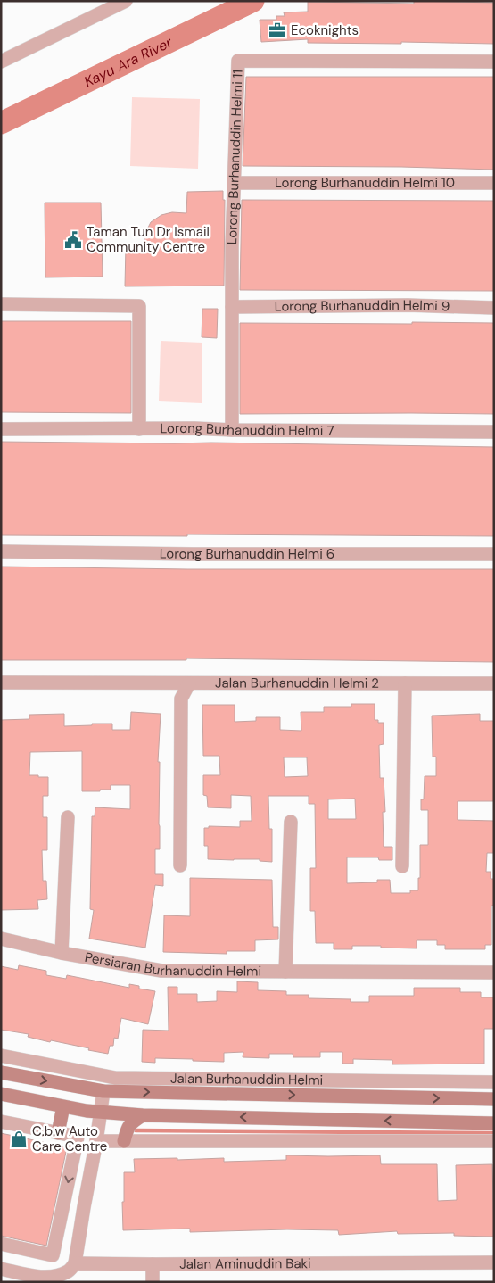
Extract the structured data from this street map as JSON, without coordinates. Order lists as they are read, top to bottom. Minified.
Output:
{"streets":{"main road":["Jalan Burhanuddin Helmi"],"street":["Lorong Burhanuddin Helmi 11","Lorong Burhanuddin Helmi 10","Lorong Burhanuddin Helmi 9","Lorong Burhanuddin Helmi 7","Lorong Burhanuddin Helmi 6","Jalan Burhanuddin Helmi 2","Persiaran Burhanuddin Helmi","Jalan Aminuddin Baki"]},"crossings":[["Lorong Burhanuddin Helmi 11","Lorong Burhanuddin Helmi 10"],["Lorong Burhanuddin Helmi 11","Lorong Burhanuddin Helmi 9"],["Lorong Burhanuddin Helmi 11","Lorong Burhanuddin Helmi 7"]],"water":["Kayu Ara River"],"places":{"office":["Ecoknights"],"public building":["Taman Tun Dr Ismail Community Centre"],"shop":["C.b.w Auto Care Centre"]}}
